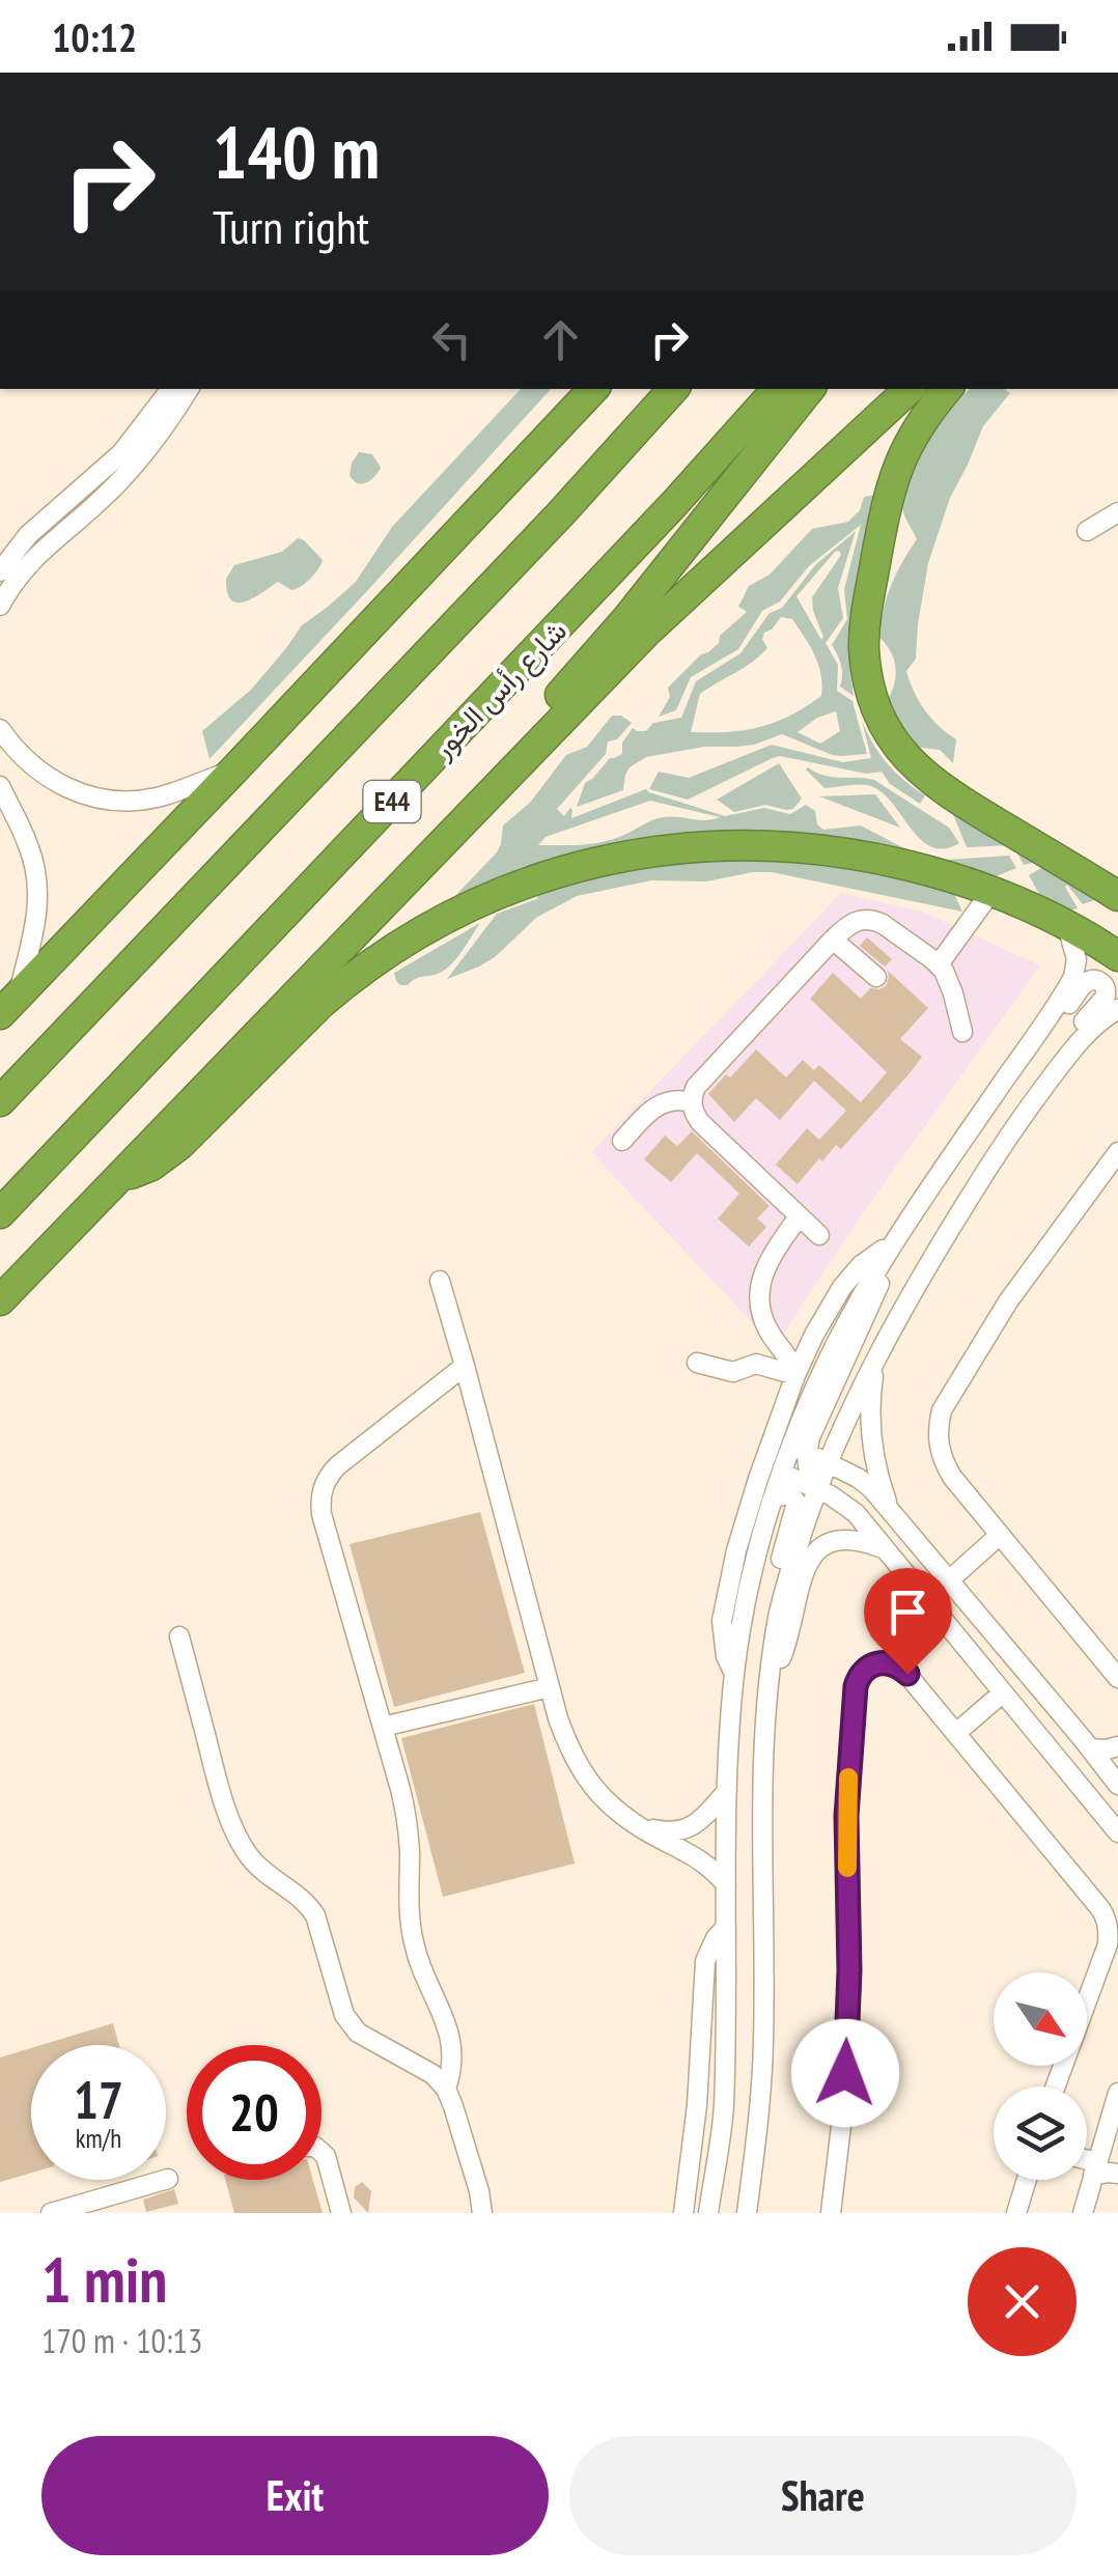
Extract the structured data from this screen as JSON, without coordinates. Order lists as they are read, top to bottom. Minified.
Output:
{"streets":{"highway":["شارع رأس الخور","E44"]},"north":"bottom right","page":{"status":"10:12","turn":["140 m","Turn right"],"speed":"17 km/h","limit":"20","heading":["1 min","170 m · 10:13"],"buttons":["Exit","Share"]}}
